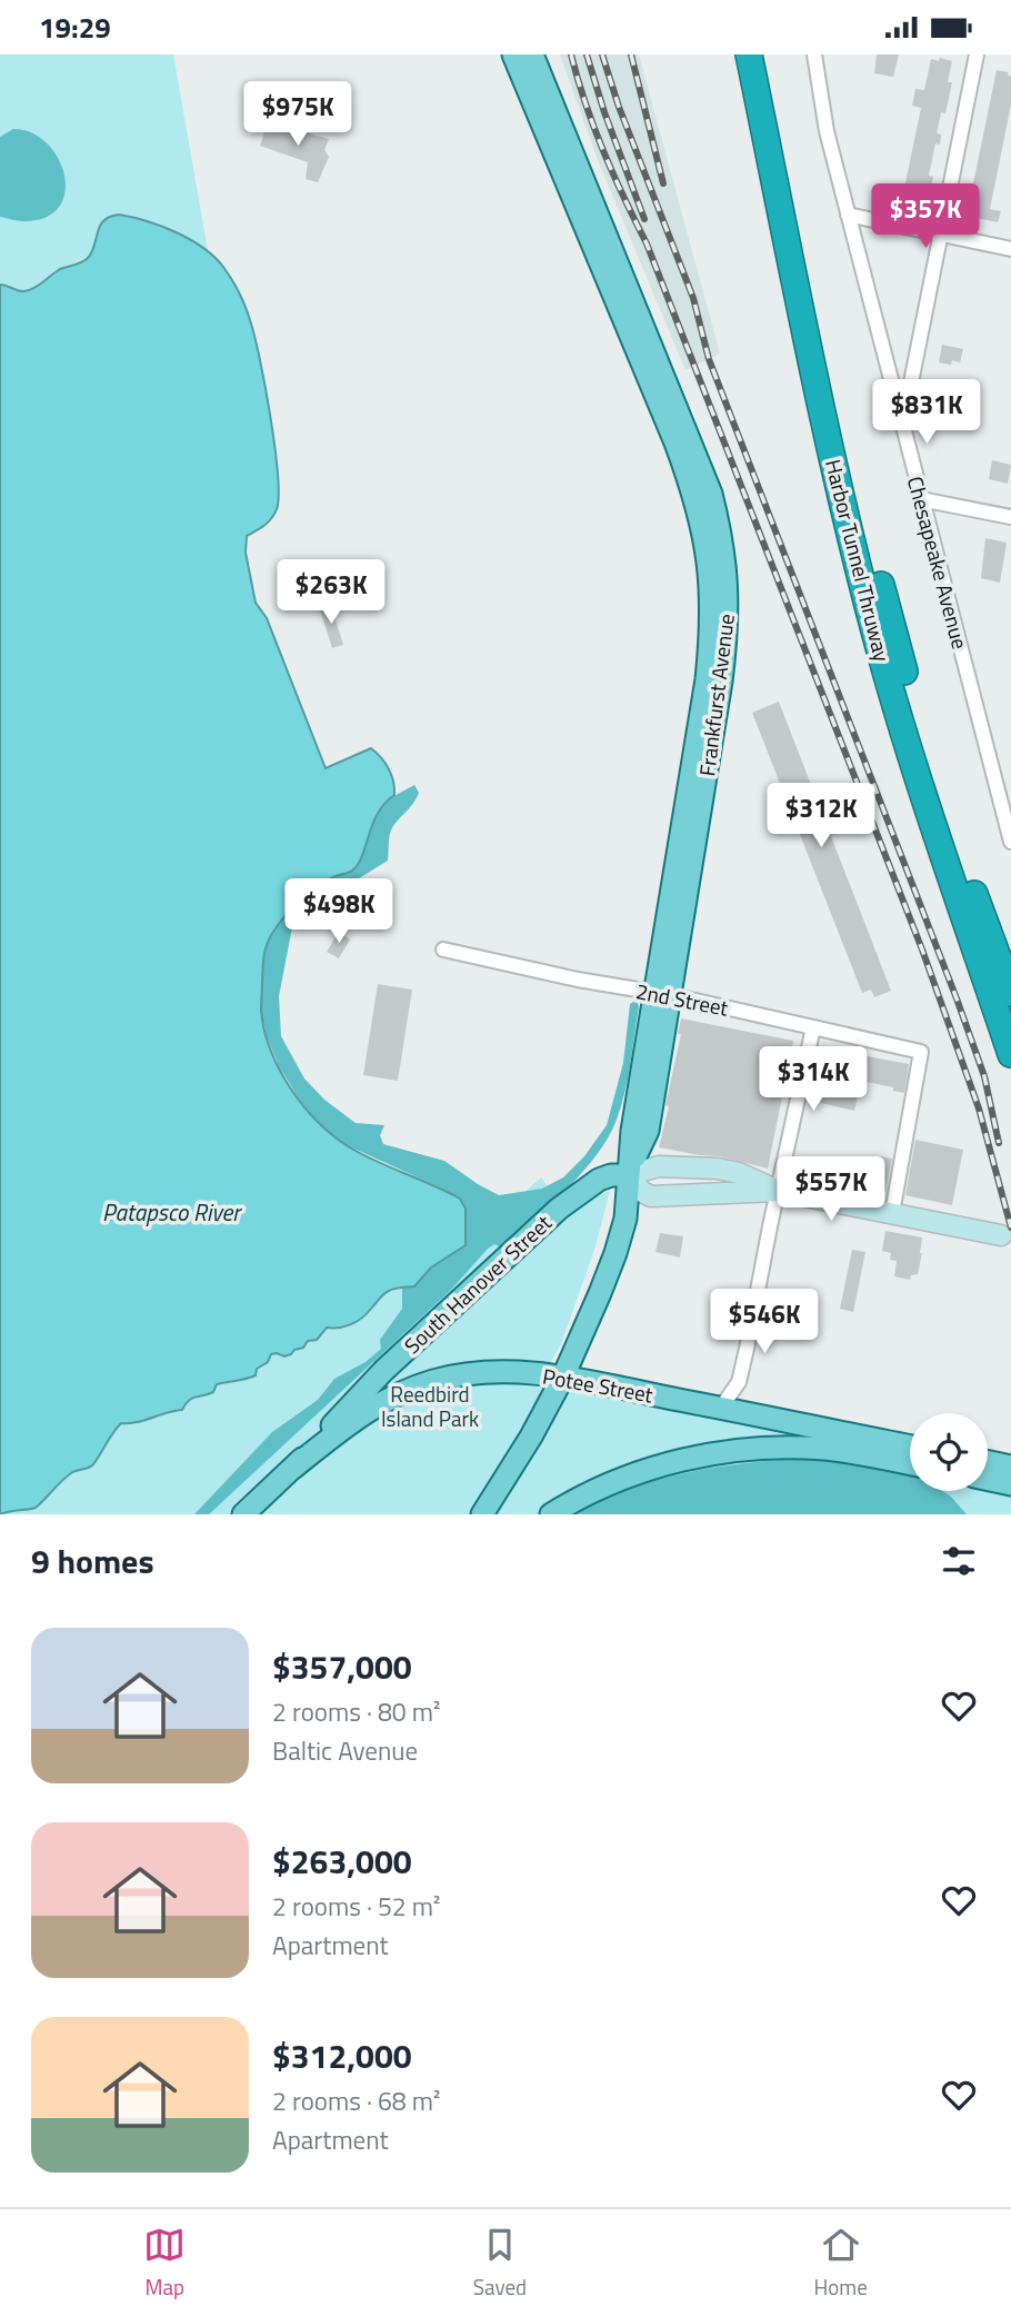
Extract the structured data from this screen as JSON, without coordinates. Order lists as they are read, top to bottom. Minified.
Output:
{"streets":{"highway":["Harbor Tunnel Thruway"],"main road":["Frankfurst Avenue","South Hanover Street","Potee Street"],"street":["Chesapeake Avenue","2nd Street"]},"crossings":[["Frankfurst Avenue","2nd Street"],["Frankfurst Avenue","South Hanover Street"],["Frankfurst Avenue","Potee Street"],["2nd Street","South Hanover Street"],["South Hanover Street","Potee Street"]],"water":["Patapsco River"],"parks":["Reedbird Island Park"],"page":{"status":"19:29","price":["$975K","$357K","$831K","$263K","$312K","$498K","$314K","$557K","$546K"],"heading":"9 homes","list":[{"name":"$357,000","note":"2 rooms · 80 m² · Baltic Avenue"},{"name":"$263,000","note":"2 rooms · 52 m² · Apartment"},{"name":"$312,000","note":"2 rooms · 68 m² · Apartment"}],"tabs":["Map","Saved","Home"]}}
